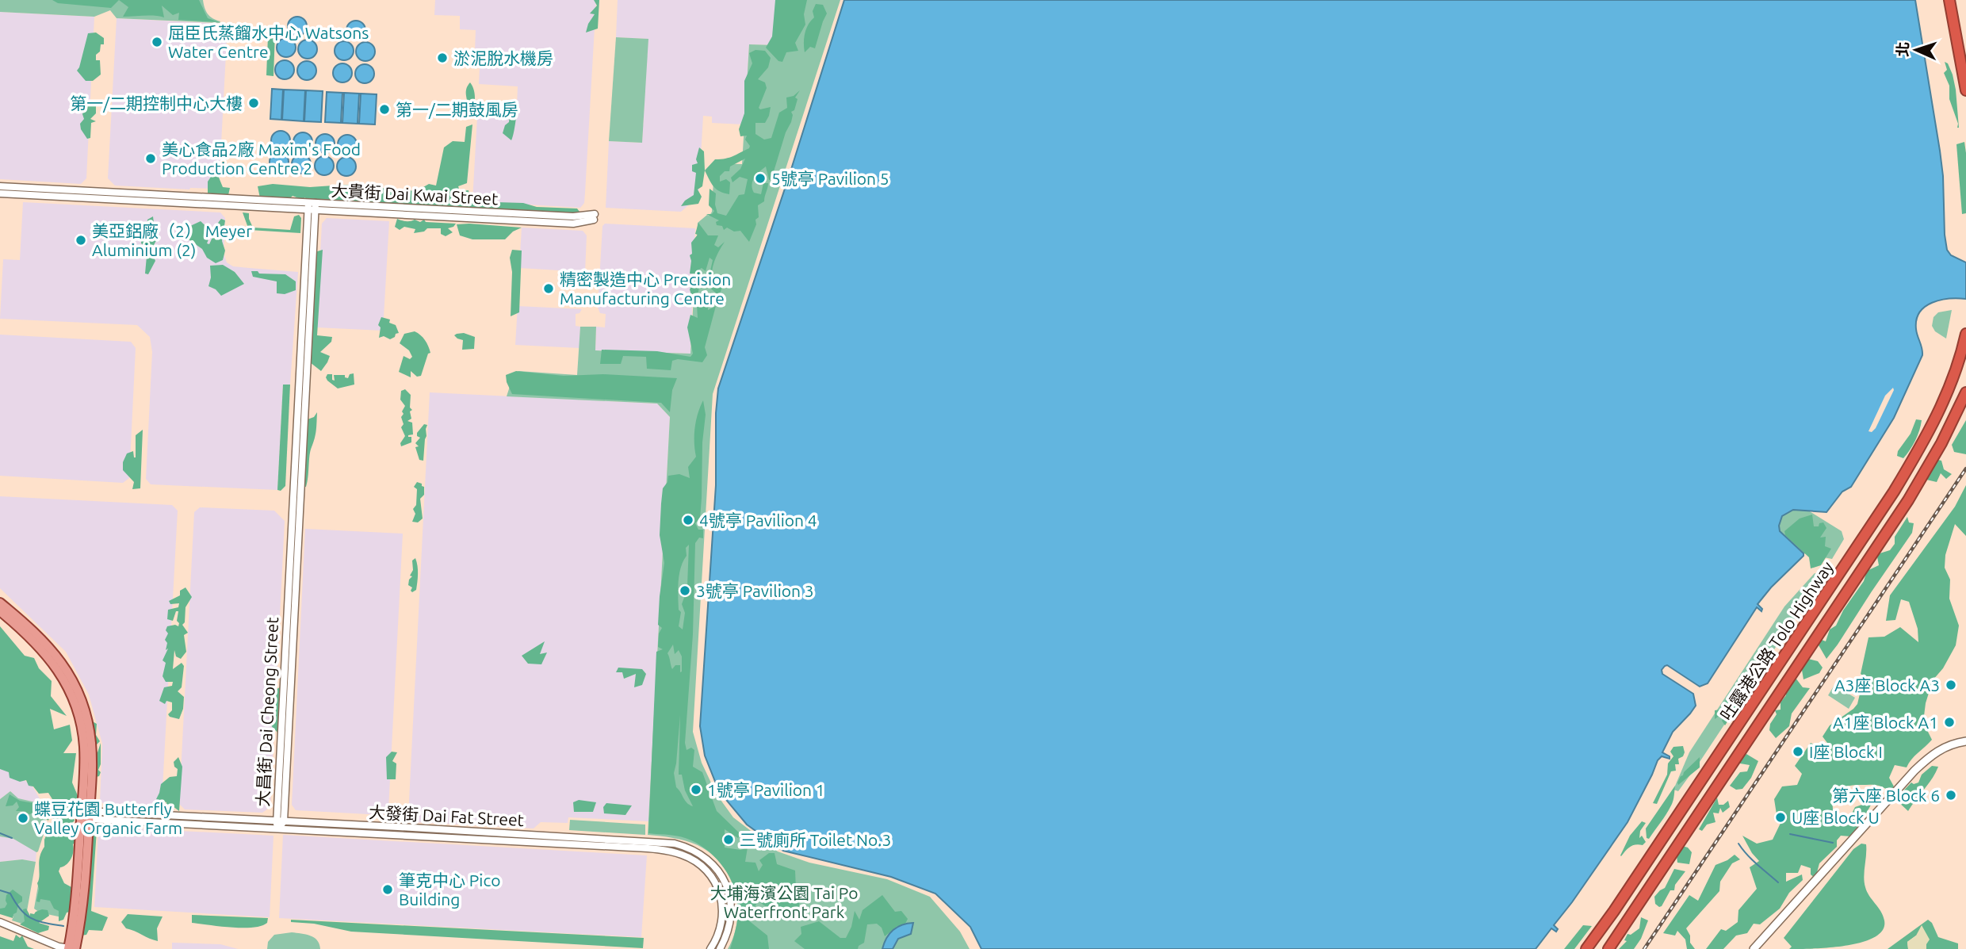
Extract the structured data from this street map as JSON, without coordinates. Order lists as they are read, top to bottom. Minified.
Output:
{"streets":{"highway":["吐露港公路 Tolo Highway"],"street":["大貴街 Dai Kwai Street","大昌街 Dai Cheong Street","大發街 Dai Fat Street"]},"crossings":[["大貴街 Dai Kwai Street","大昌街 Dai Cheong Street"],["大昌街 Dai Cheong Street","大發街 Dai Fat Street"]],"parks":["大埔海濱公園 Tai Po Waterfront Park"],"places":["屈臣氏蒸餾水中心 Watsons Water Centre","淤泥脫水機房","第一/二期控制中心大樓","第一/二期鼓風房","美心食品2廠 Maxim's Food Production Centre 2","5號亭 Pavilion 5","美亞鋁廠（2） Meyer Aluminium (2)","精密製造中心 Precision Manufacturing Centre","4號亭 Pavilion 4","3號亭 Pavilion 3","A3座 Block A3","A1座 Block A1","I座 Block I","1號亭 Pavilion 1","第六座 Block 6","U座 Block U","蝶豆花園 Butterfly Valley Organic Farm","三號廁所 Toilet No.3","筆克中心 Pico Building"],"north":"left"}
